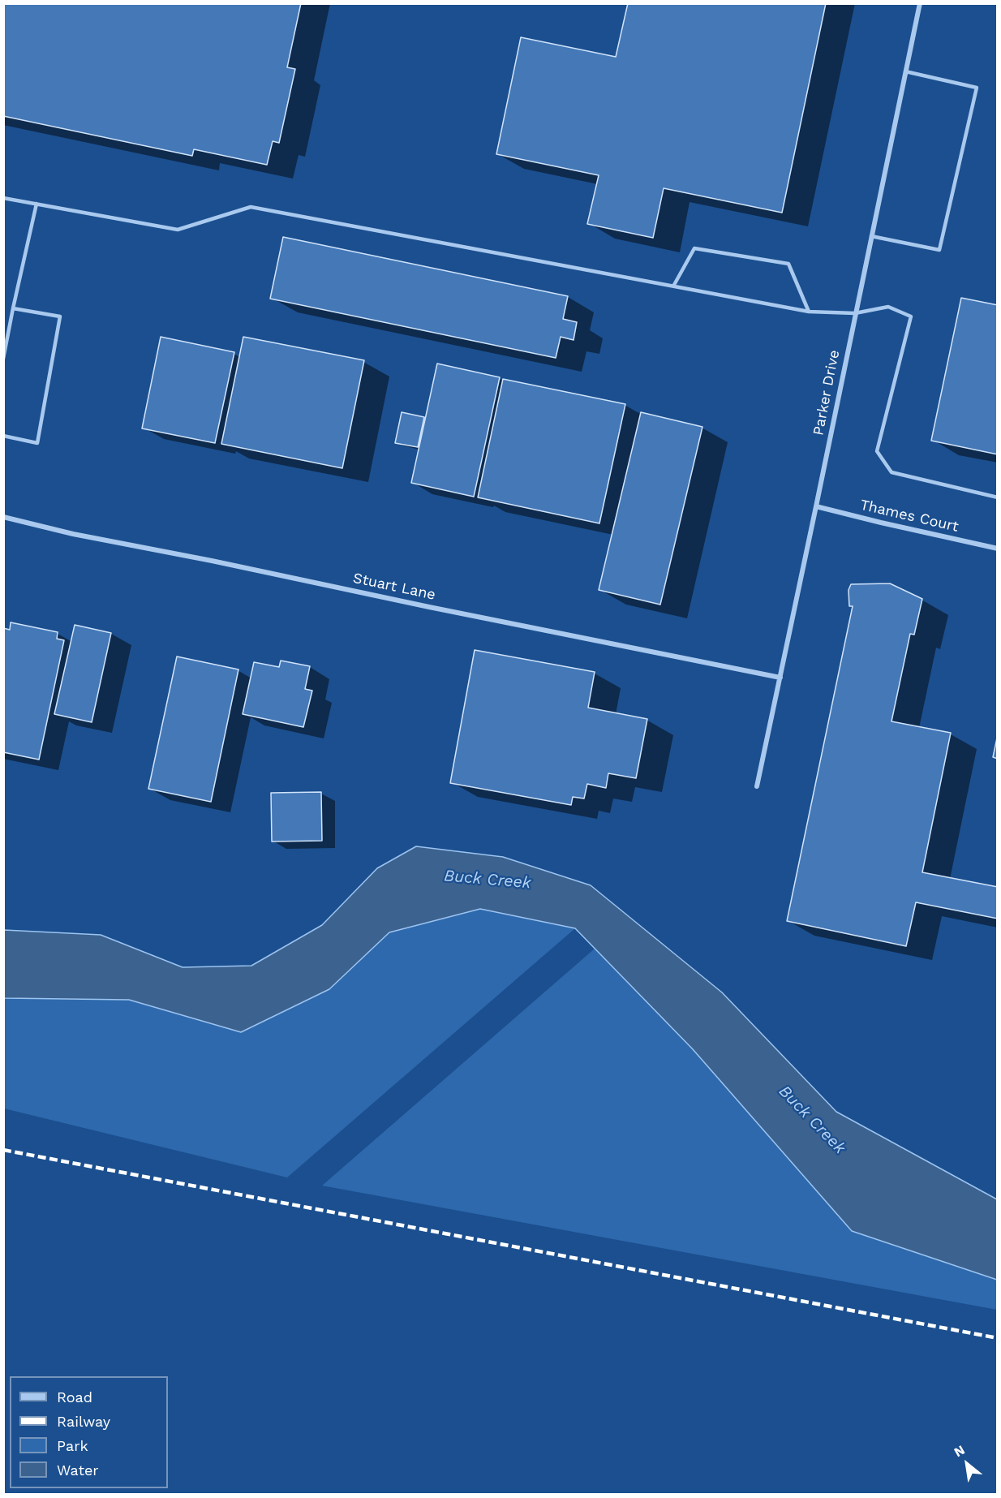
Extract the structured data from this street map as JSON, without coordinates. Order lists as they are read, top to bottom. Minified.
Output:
{"streets":{"street":["Parker Drive","Thames Court","Stuart Lane"]},"crossings":[["Parker Drive","Thames Court"],["Parker Drive","Stuart Lane"]],"water":["Buck Creek"],"legend":["Road","Railway","Park","Water"],"north":"top left"}
